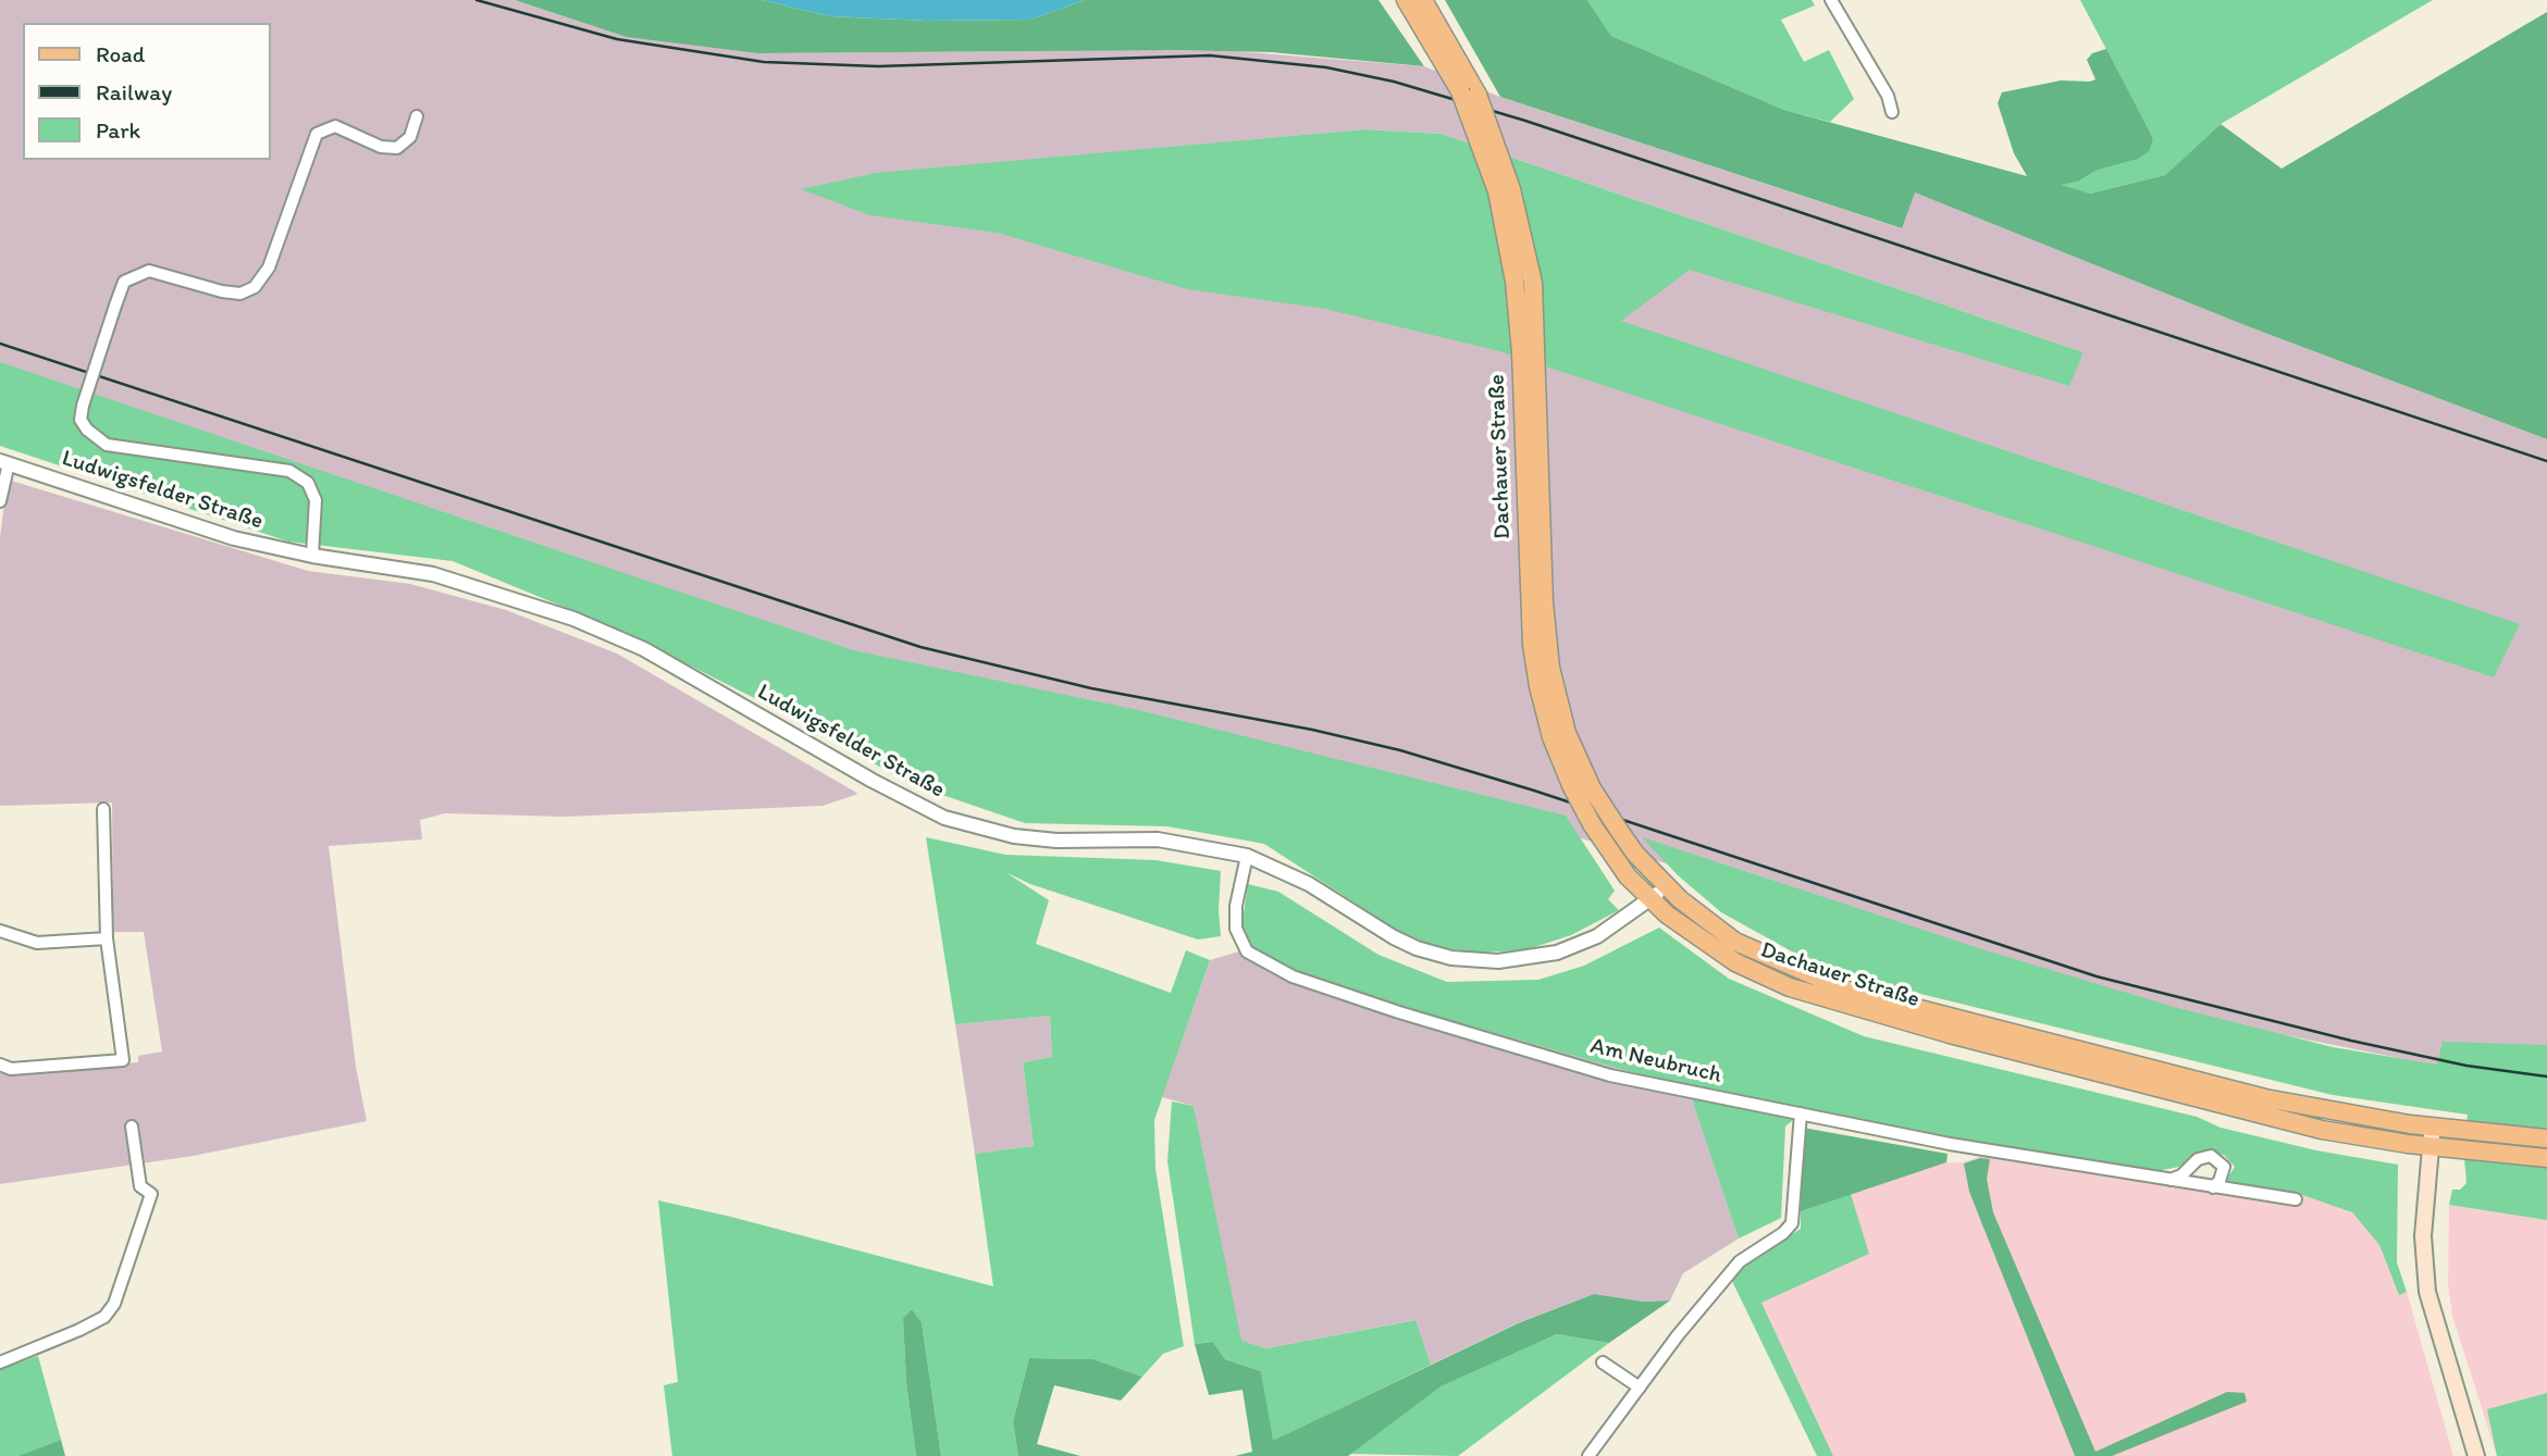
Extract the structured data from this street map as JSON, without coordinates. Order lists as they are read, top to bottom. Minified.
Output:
{"streets":{"main road":["Dachauer Straße"],"street":["Ludwigsfelder Straße","Am Neubruch"]},"crossings":[["Dachauer Straße","Ludwigsfelder Straße"],["Ludwigsfelder Straße","Am Neubruch"]],"legend":["Road","Railway","Park"]}
